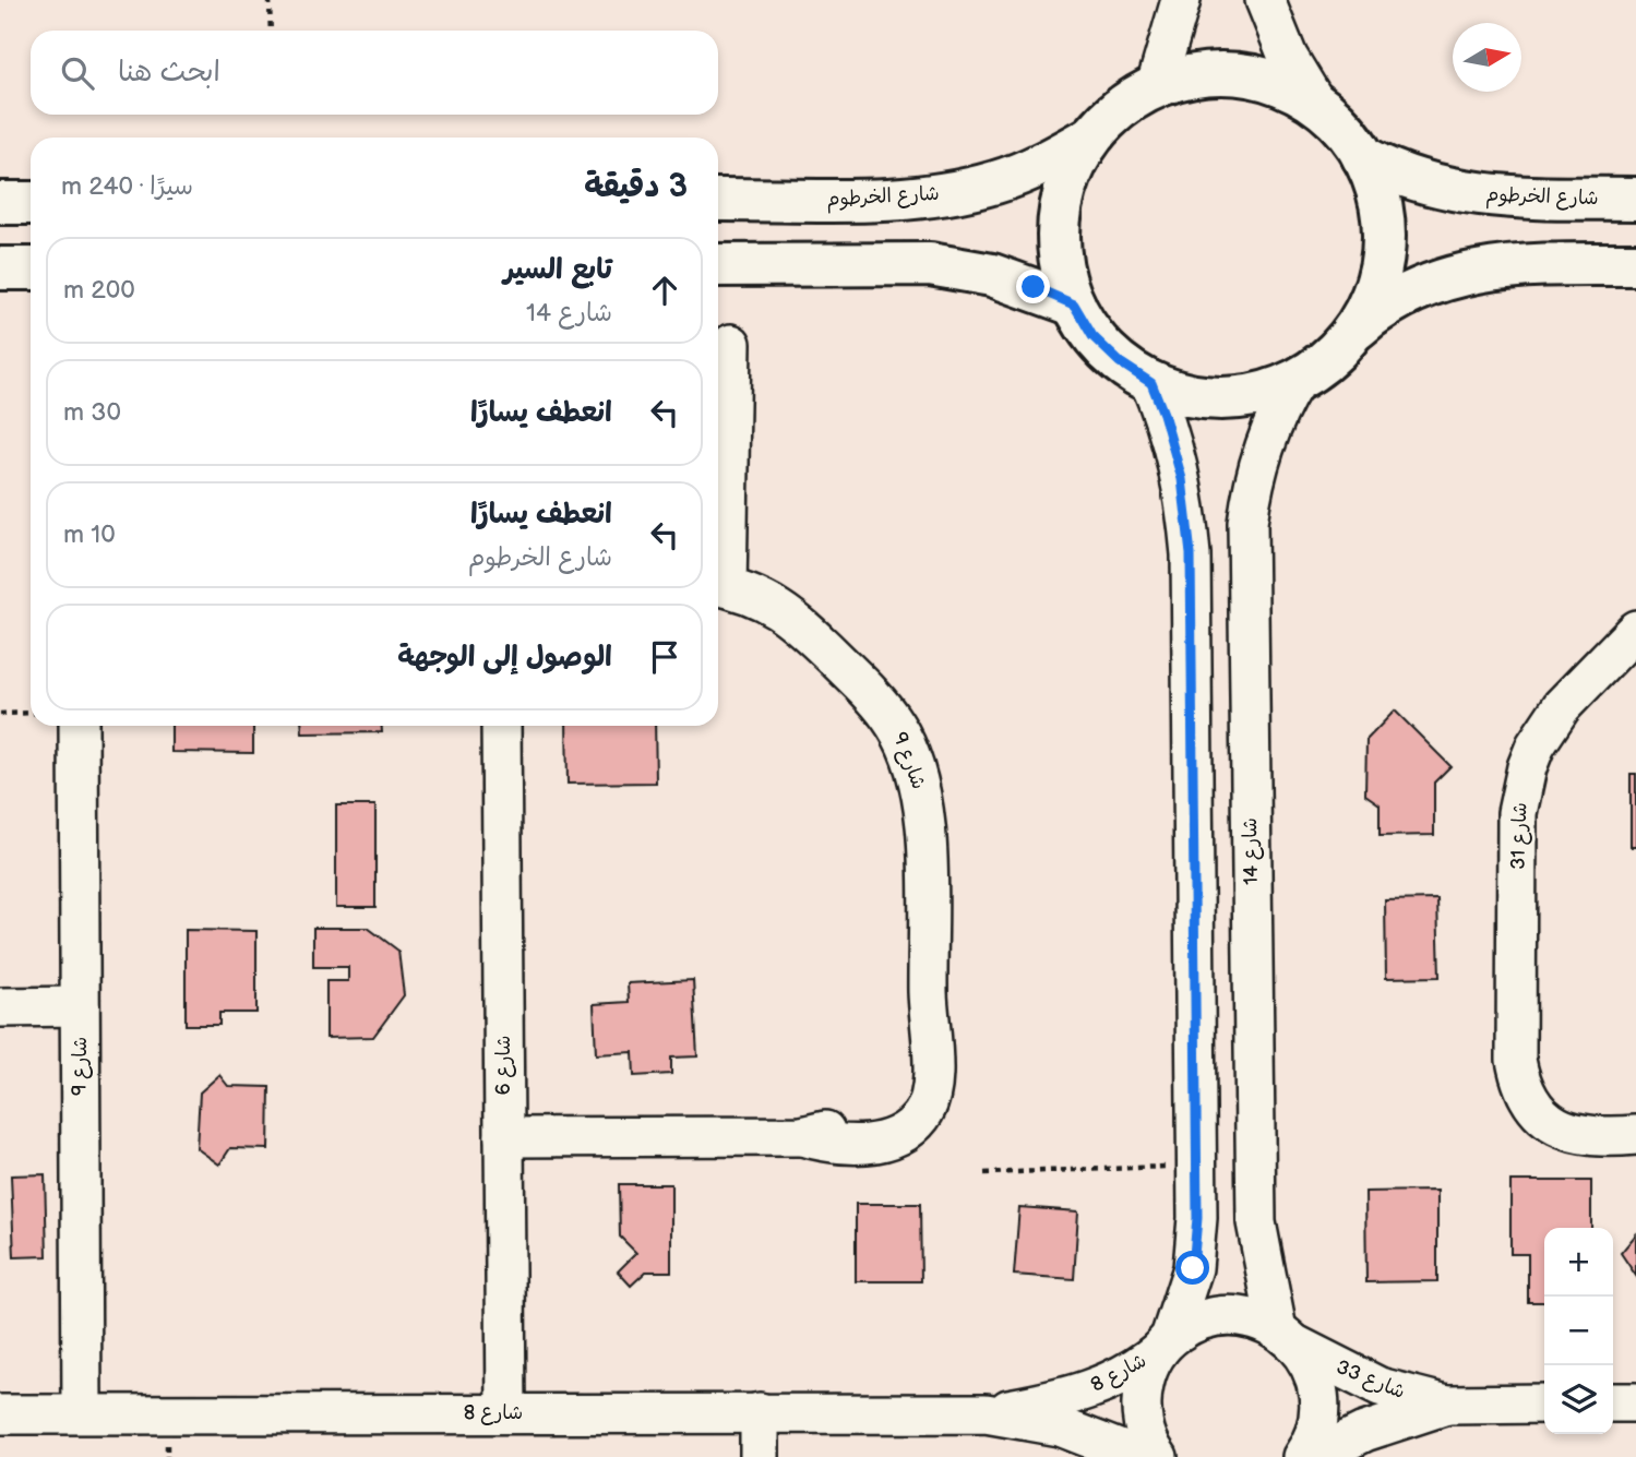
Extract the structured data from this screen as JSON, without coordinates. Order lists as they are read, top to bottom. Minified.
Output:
{"streets":{"main road":["شارع الخرطوم"],"street":["شارع 9","شارع 31","شارع 14","شارع 6","شارع 8","شارع 33"]},"crossings":[["شارع 9","شارع 6"],["شارع 9","شارع 8"],["شارع 14","شارع 33"],["شارع 6","شارع 8"],["شارع 8","شارع 33"]],"north":"right","page":{"search":"ابحث هنا","heading":["3 دقيقة","سيرًا · 240 m"],"list":[["تابع السير","شارع 14","200 m"],["انعطف يسارًا","30 m"],["انعطف يسارًا","شارع الخرطوم","10 m"],"الوصول إلى الوجهة"],"map_buttons":["+","−"]}}
